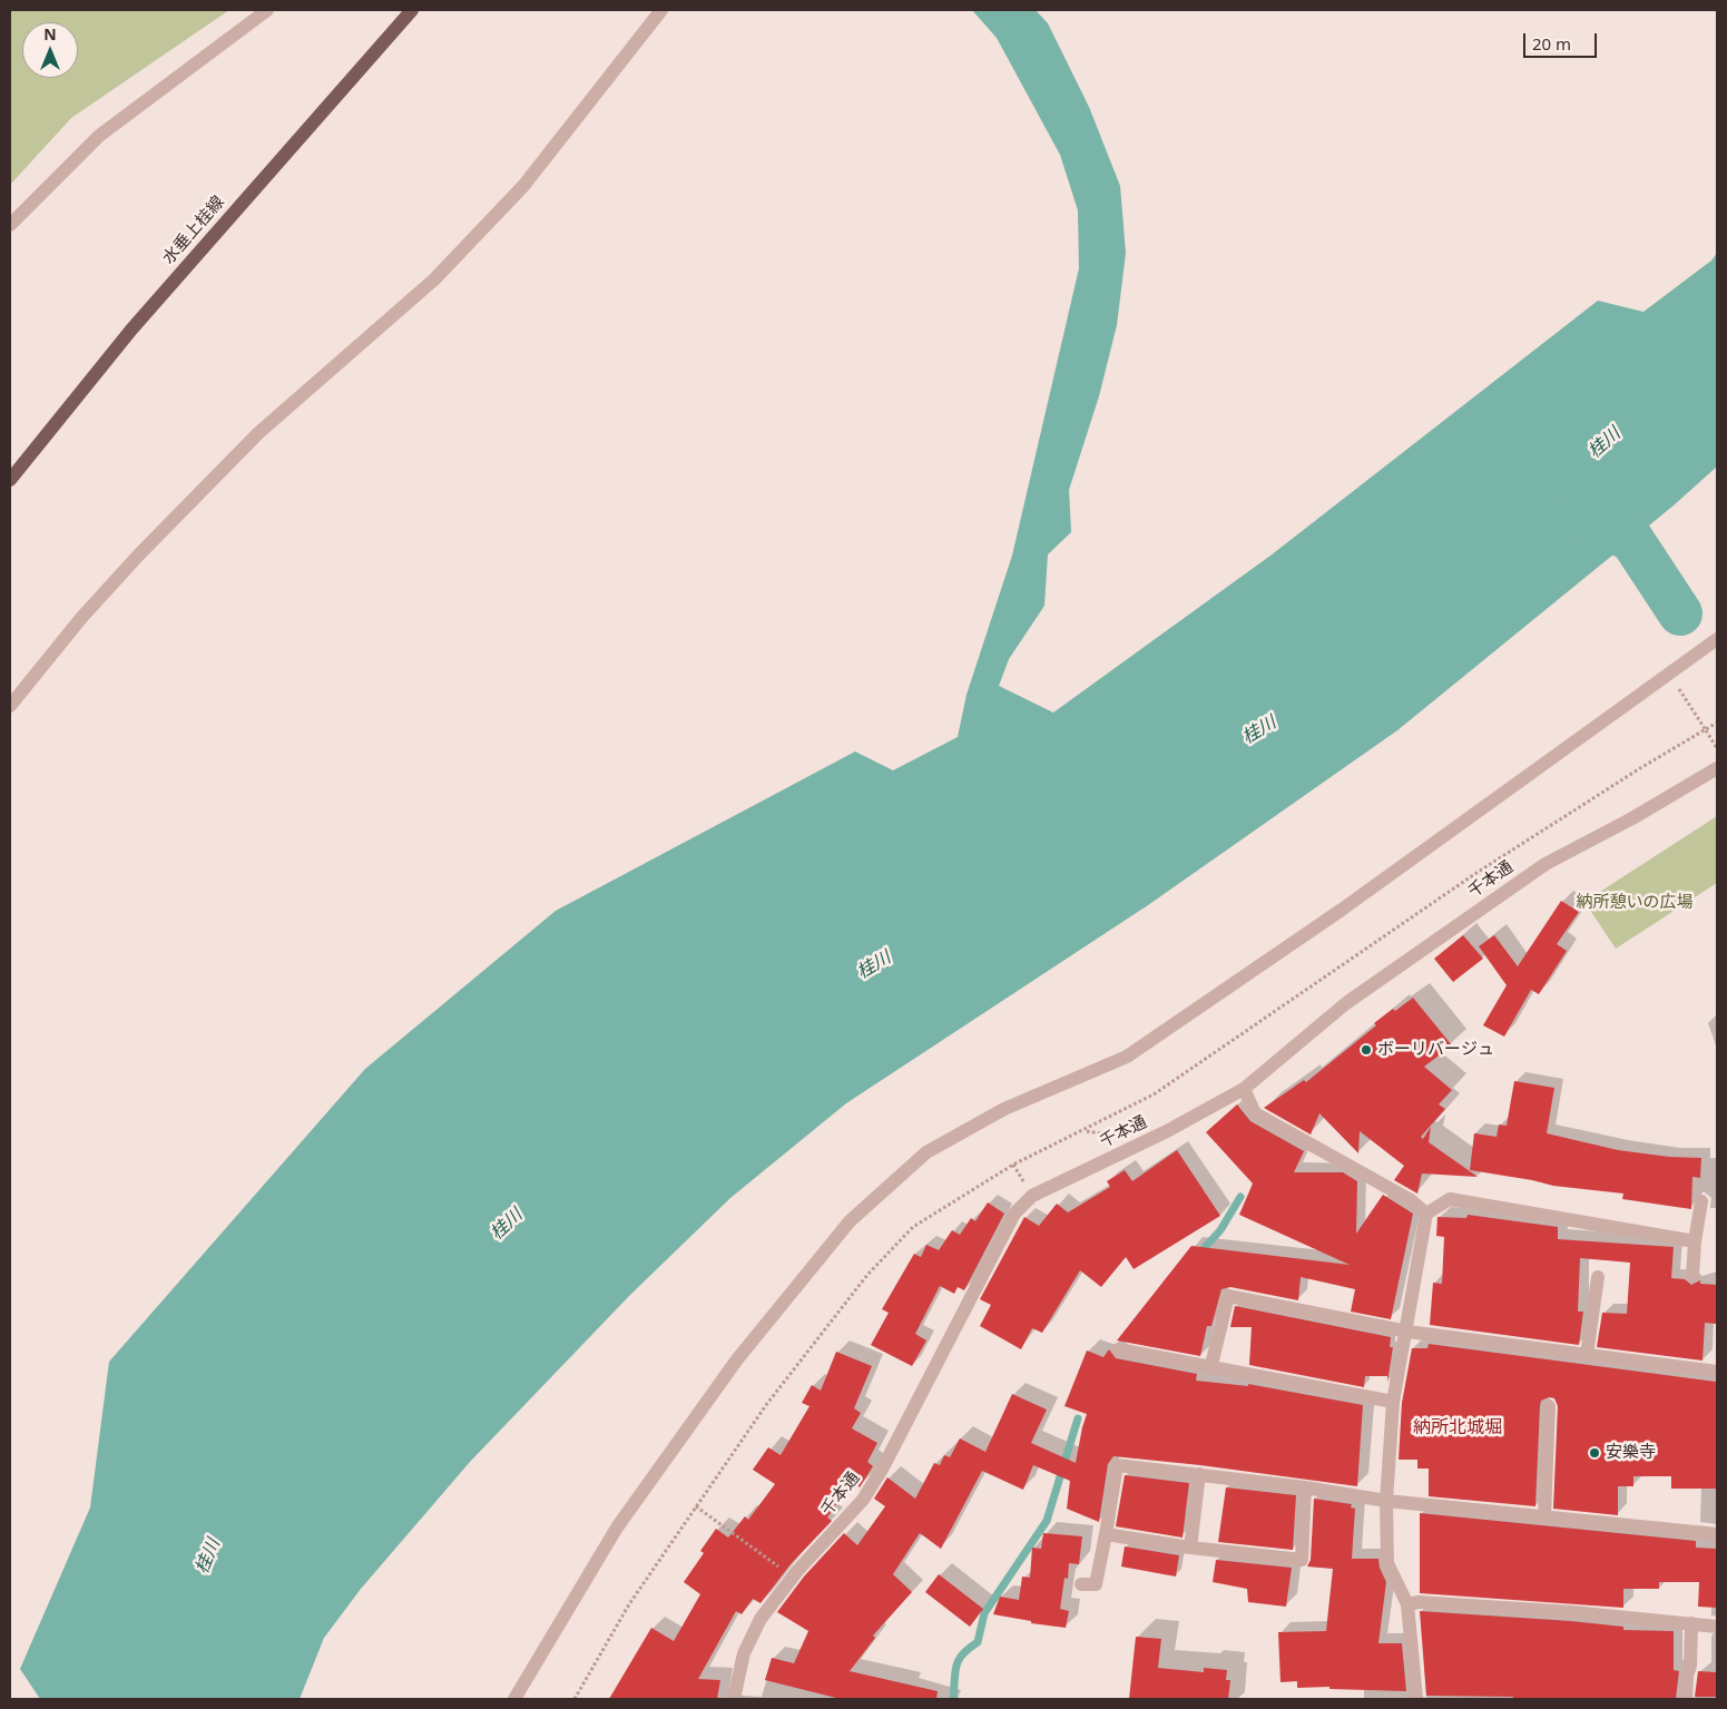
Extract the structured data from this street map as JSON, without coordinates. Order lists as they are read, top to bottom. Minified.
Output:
{"streets":{"main road":["水垂上桂線"],"street":["千本通"]},"districts":["納所北城堀"],"water":["桂川"],"parks":["納所憩いの広場"],"places":["ボーリバージュ","安樂寺"],"scale_bar":"20 m","north":"top"}
